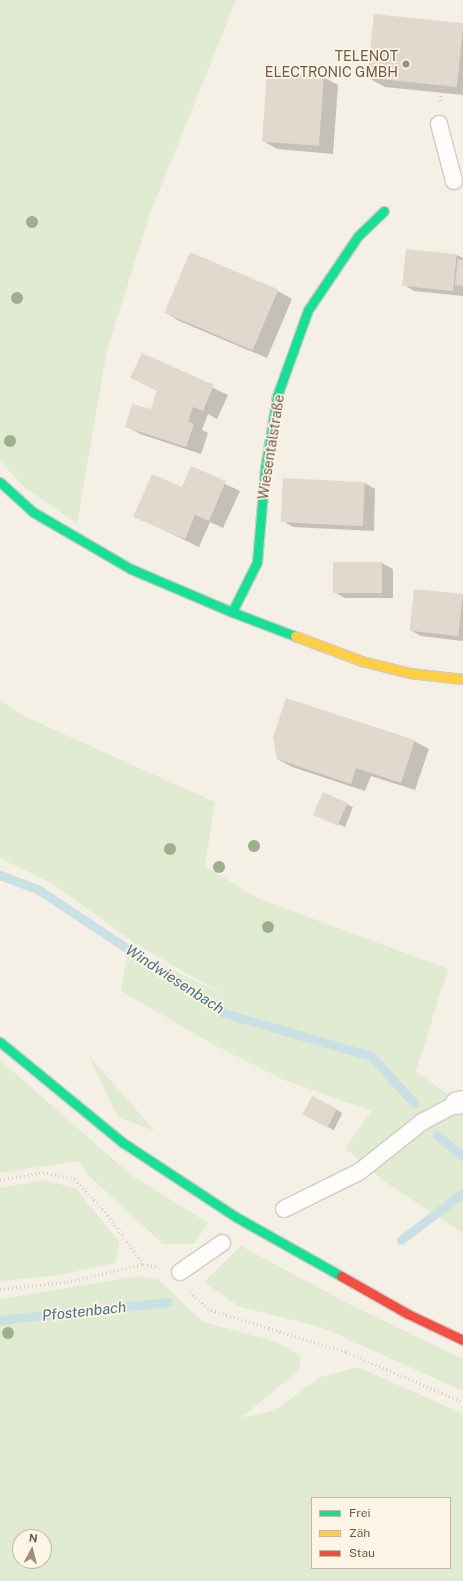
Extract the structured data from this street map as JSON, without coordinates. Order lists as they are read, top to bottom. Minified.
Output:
{"streets":{"street":["Wiesentalstraße"]},"water":["Windwiesenbach","Pfostenbach"],"places":["TELENOT ELECTRONIC GMBH"],"legend":["Frei","Zäh","Stau"],"north":"top"}
